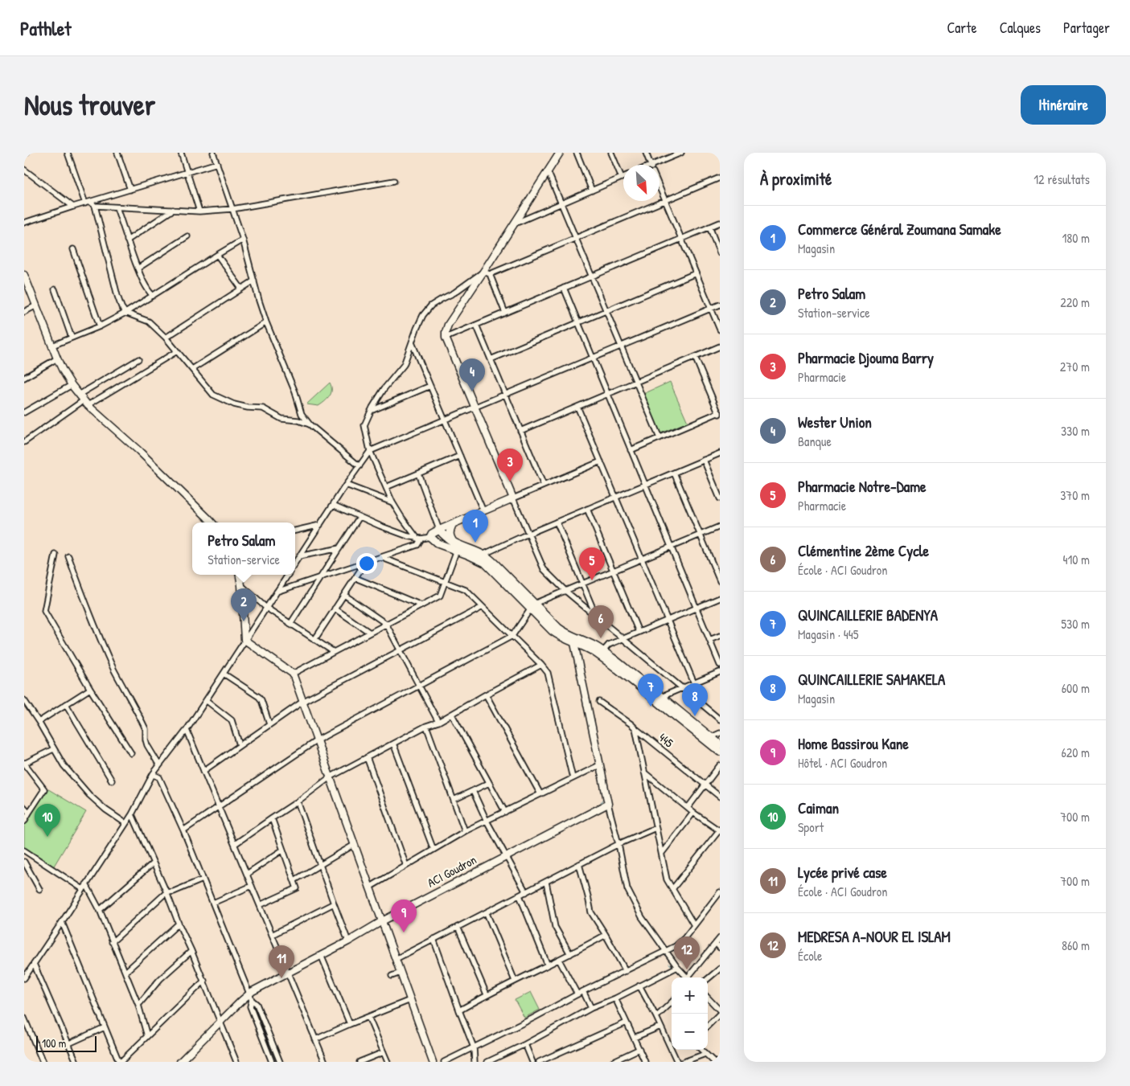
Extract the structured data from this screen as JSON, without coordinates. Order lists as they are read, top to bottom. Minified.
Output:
{"streets":{"street":["445","ACI Goudron"]},"scale_bar":"100 m","north":"bottom right","page":{"header":"Pathlet","nav":["Carte","Calques","Partager"],"buttons":"Itinéraire","title":"Nous trouver","heading":["À proximité","12 résultats"],"list":[{"mark":"1","name":"Commerce Général Zoumana Samake","note":"Magasin","value":"180 m"},{"mark":"2","name":"Petro Salam","note":"Station-service","value":"220 m"},{"mark":"3","name":"Pharmacie Djouma Barry","note":"Pharmacie","value":"270 m"},{"mark":"4","name":"Wester Union","note":"Banque","value":"330 m"},{"mark":"5","name":"Pharmacie Notre-Dame","note":"Pharmacie","value":"370 m"},{"mark":"6","name":"Clémentine 2ème Cycle","note":"École · ACI Goudron","value":"410 m"},{"mark":"7","name":"QUINCAILLERIE BADENYA","note":"Magasin · 445","value":"530 m"},{"mark":"8","name":"QUINCAILLERIE SAMAKELA","note":"Magasin","value":"600 m"},{"mark":"9","name":"Home Bassirou Kane","note":"Hôtel · ACI Goudron","value":"620 m"},{"mark":"10","name":"Caiman","note":"Sport","value":"700 m"},{"mark":"11","name":"Lycée privé case","note":"École · ACI Goudron","value":"700 m"},{"mark":"12","name":"MEDRESA A-NOUR EL ISLAM","note":"École","value":"860 m"}],"pins":["4","3","1","5","2","6","7","8","10","9","12","11"],"popup":["Petro Salam","Station-service"],"map_buttons":["+","−"],"scale":"100 m"}}
